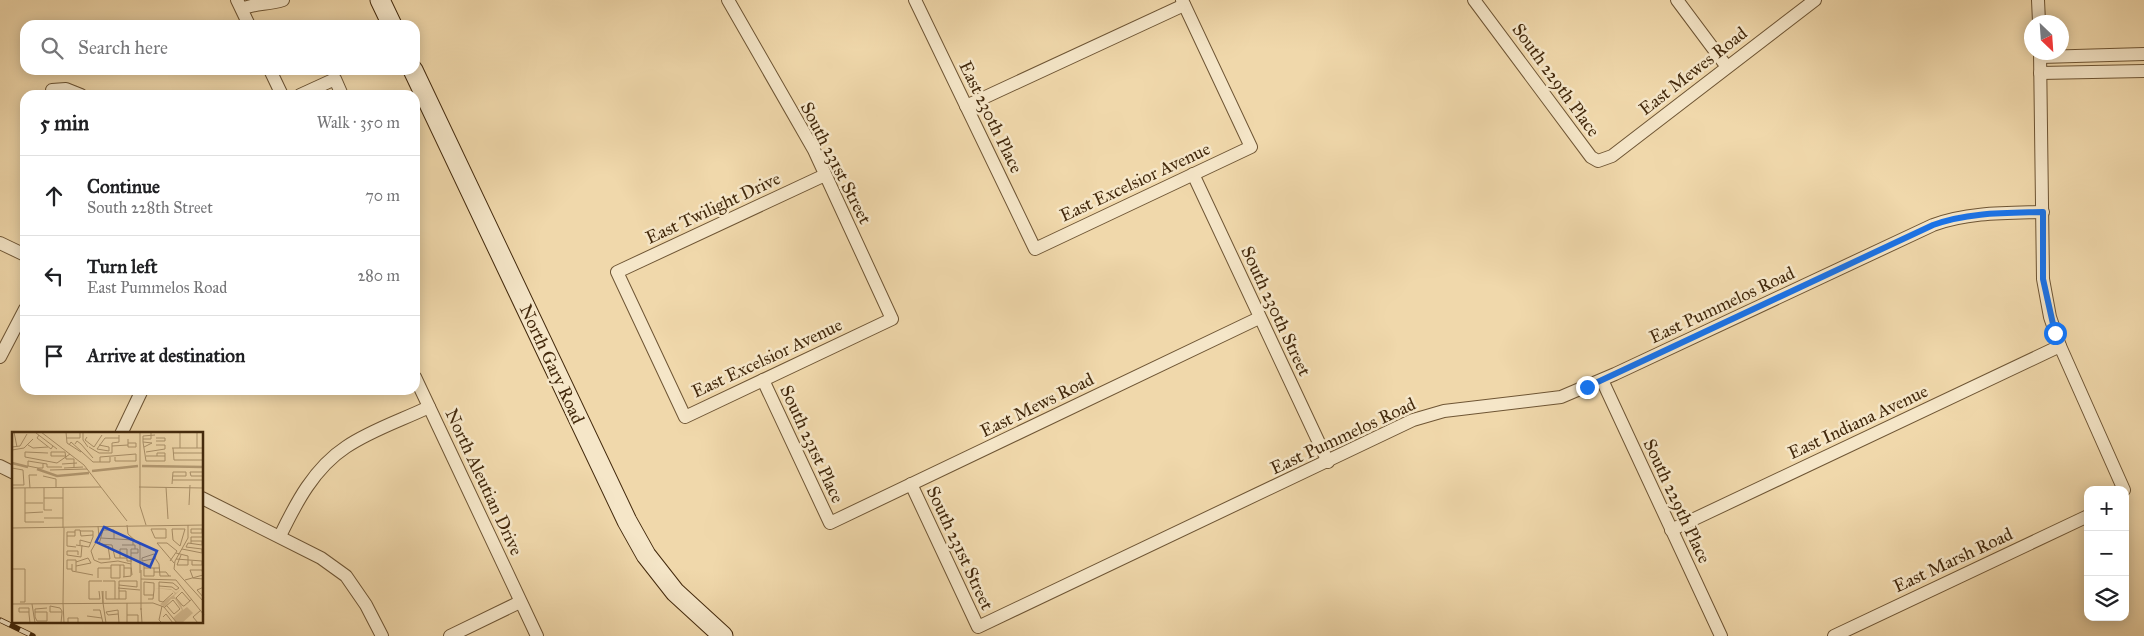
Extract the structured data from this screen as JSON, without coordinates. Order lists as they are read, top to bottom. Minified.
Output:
{"streets":{"main road":["North Gary Road"],"street":["East Mewes Road","South 229th Place","East 230th Place","South 231st Street","East Excelsior Avenue","East Twilight Drive","East Pummelos Road","South 230th Street","East Mews Road","East Indiana Avenue","South 231st Place","North Aleutian Drive","East Marsh Road"]},"crossings":[["East Mewes Road","South 229th Place"],["South 229th Place","East Pummelos Road"],["South 229th Place","East Indiana Avenue"],["East 230th Place","East Excelsior Avenue"],["South 231st Street","East Excelsior Avenue"],["South 231st Street","East Twilight Drive"],["South 231st Street","East Pummelos Road"],["South 231st Street","East Mews Road"],["East Excelsior Avenue","East Twilight Drive"],["East Excelsior Avenue","South 230th Street"],["East Excelsior Avenue","South 231st Place"],["East Pummelos Road","South 230th Street"],["South 230th Street","East Mews Road"],["East Mews Road","South 231st Place"]],"north":"bottom right","page":{"search":"Search here","heading":["5 min","Walk · 350 m"],"list":[["Continue","South 228th Street","70 m"],["Turn left","East Pummelos Road","280 m"],"Arrive at destination"],"map_buttons":["+","−"]}}
